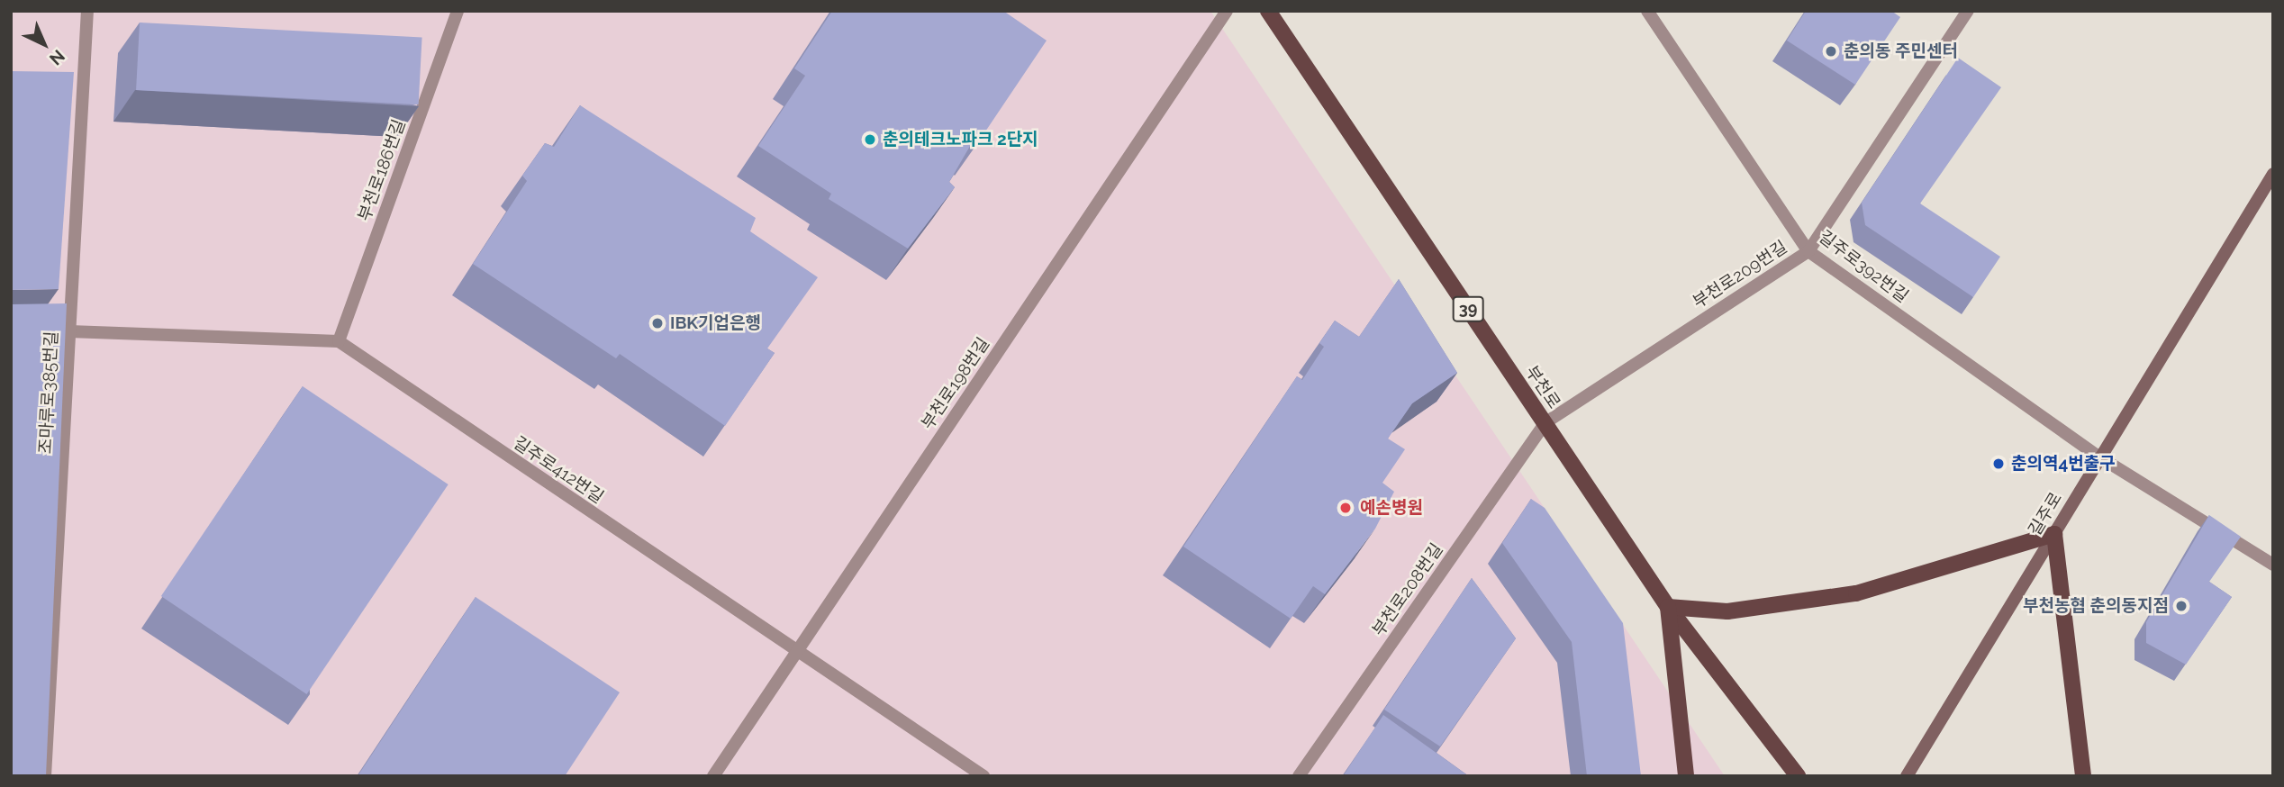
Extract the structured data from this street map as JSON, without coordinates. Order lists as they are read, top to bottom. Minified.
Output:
{"streets":{"main road":["39","부천로"],"street":["부천로186번길","길주로392번길","부천로209번길","부천로198번길","조마루로385번길","길주로412번길","길주로","부천로208번길"]},"crossings":[["부천로186번길","길주로412번길"],["길주로392번길","부천로209번길"],["길주로392번길","길주로"],["부천로209번길","부천로"],["부천로209번길","부천로208번길"],["부천로198번길","길주로412번길"],["부천로","부천로208번길"]],"places":["춘의동 주민센터","춘의테크노파크 2단지","IBK기업은행","춘의역4번출구","예손병원","부천농협 춘의동지점"],"north":"bottom right"}
